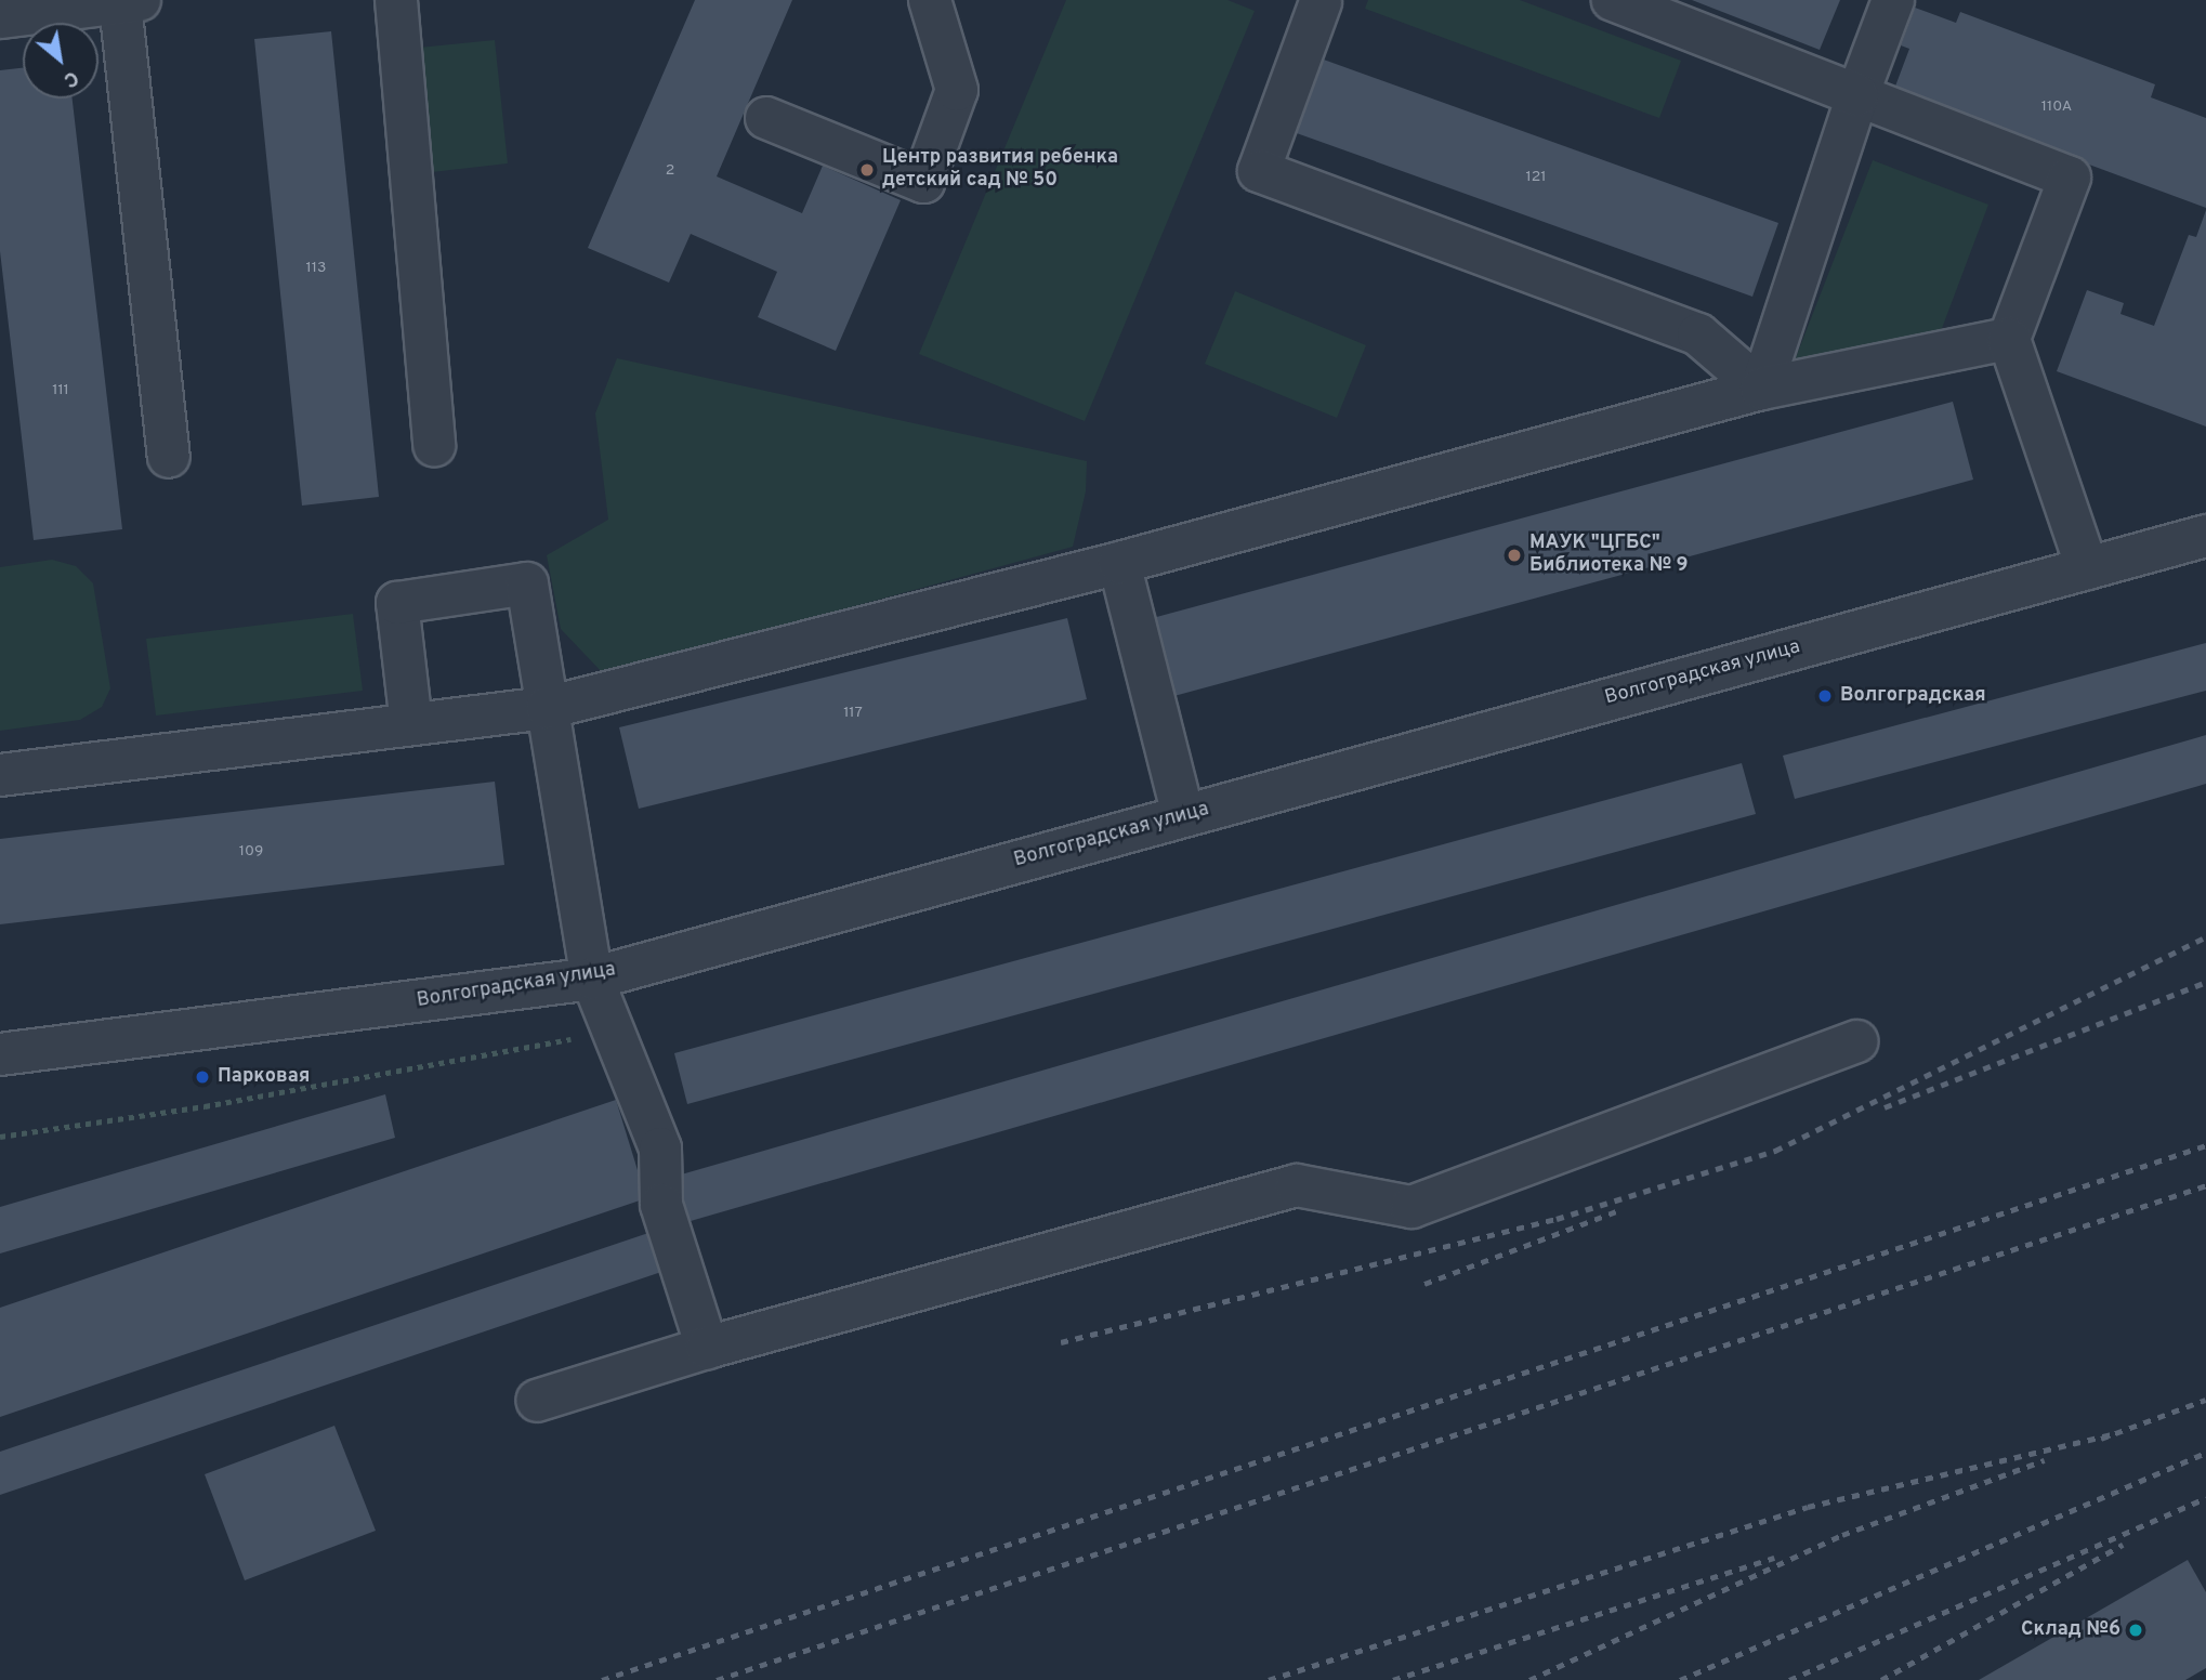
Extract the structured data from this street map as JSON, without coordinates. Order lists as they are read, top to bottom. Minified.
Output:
{"streets":{"street":["Волгоградская улица"]},"places":["Центр развития ребенка детский сад № 50","МАУК \"ЦГБС\" Библиотека № 9","Волгоградская","Парковая","Склад №6"],"house_numbers":["110А","2","121","113","111","117","109"],"north":"bottom right"}
